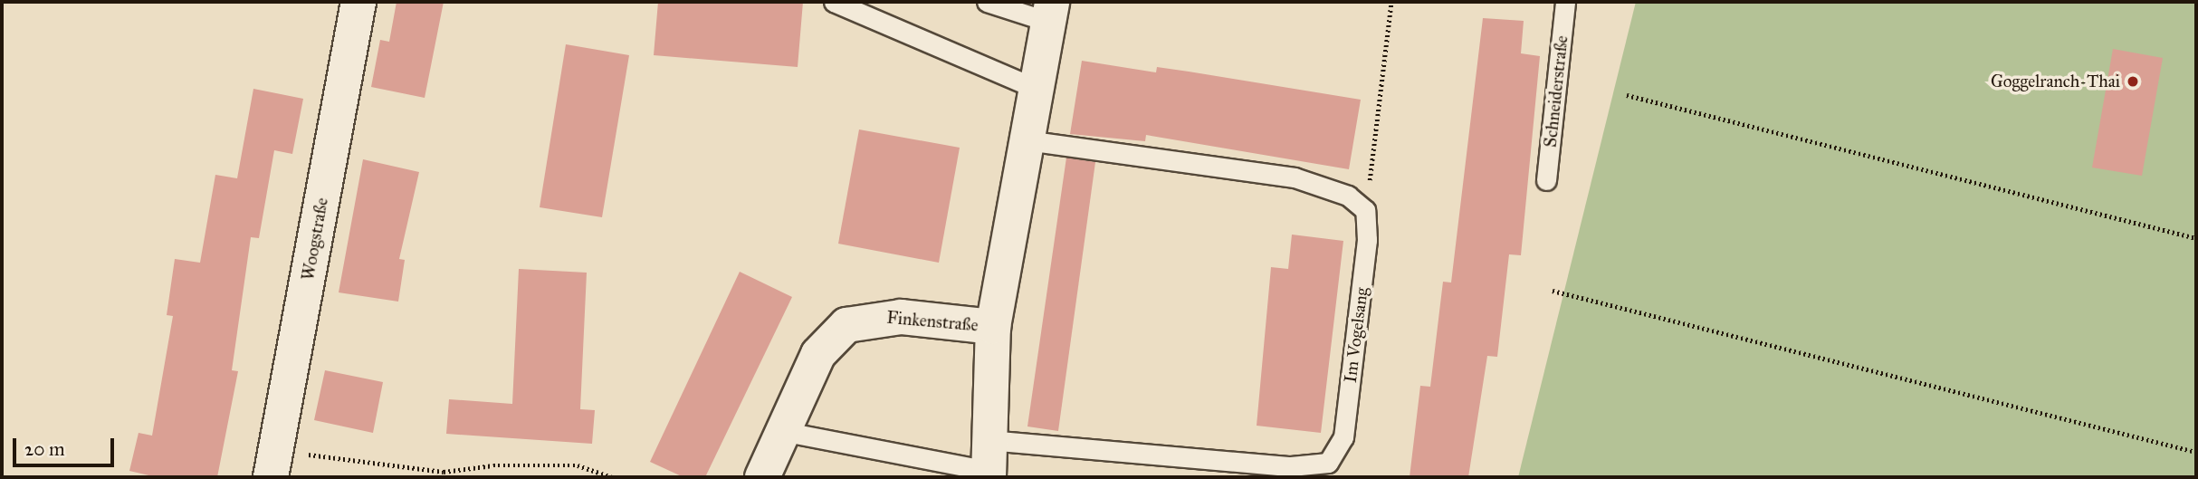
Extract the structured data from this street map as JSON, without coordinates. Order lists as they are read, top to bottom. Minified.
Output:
{"streets":{"street":["Woogstraße","Finkenstraße"],"lane":["Schneiderstraße","Im Vogelsang"]},"places":["Goggelranch-Thai"],"scale_bar":"20 m"}
